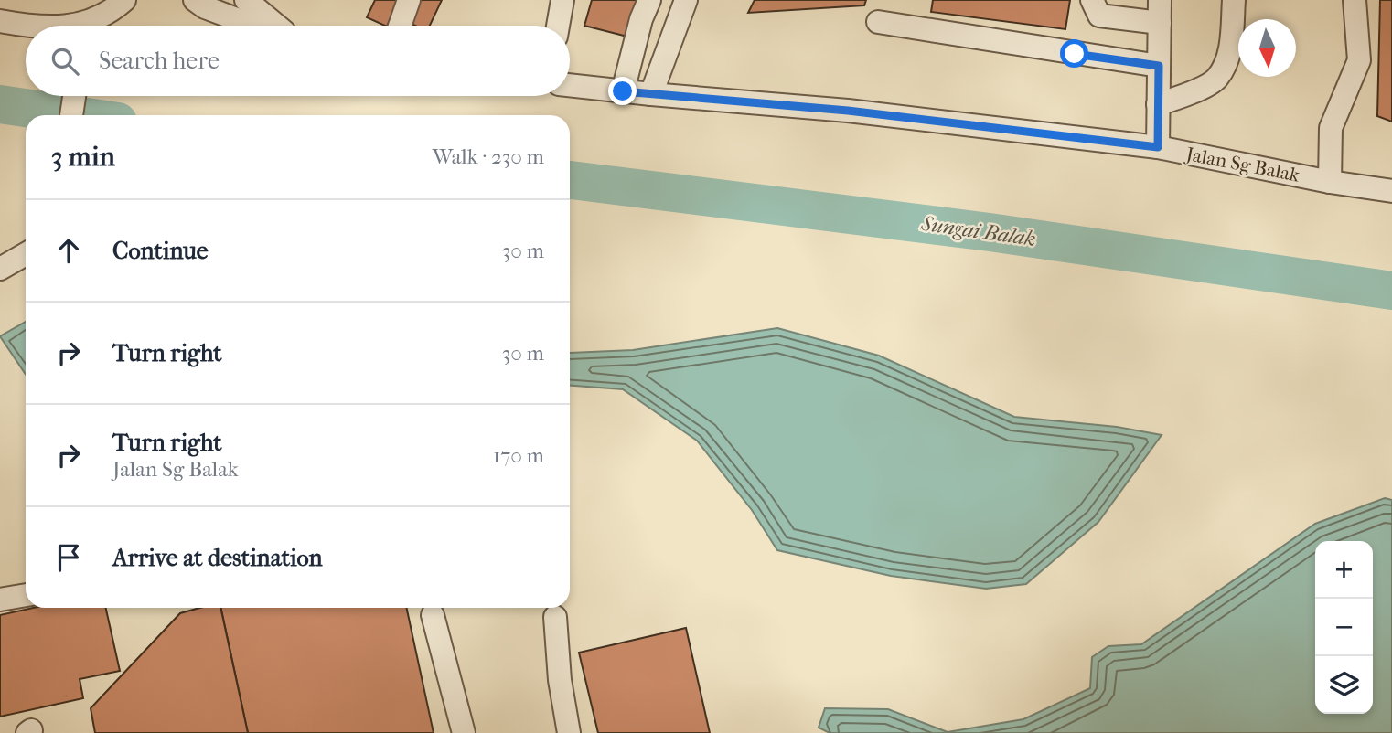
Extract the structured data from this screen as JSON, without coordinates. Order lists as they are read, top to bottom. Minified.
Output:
{"streets":{"street":["Jalan Sg Balak"]},"water":["Sungai Balak"],"north":"bottom","page":{"search":"Search here","heading":["3 min","Walk · 230 m"],"list":[["Continue","30 m"],["Turn right","30 m"],["Turn right","Jalan Sg Balak","170 m"],"Arrive at destination"],"map_buttons":["+","−"]}}
